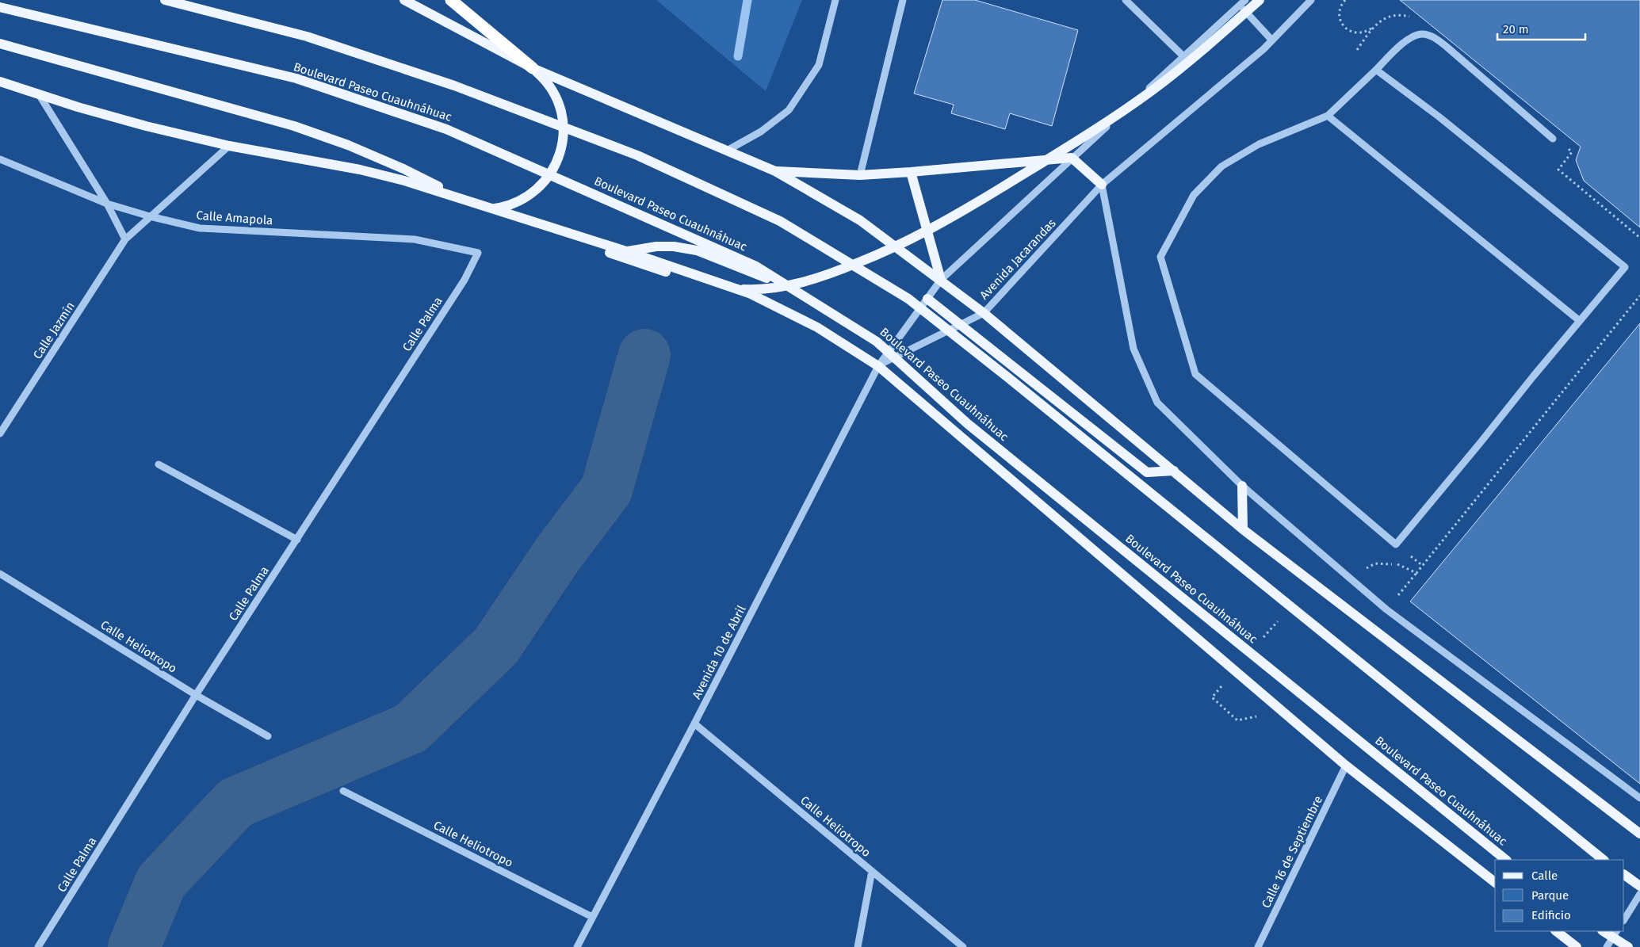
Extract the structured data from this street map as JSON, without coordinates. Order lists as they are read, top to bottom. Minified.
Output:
{"streets":{"main road":["Boulevard Paseo Cuauhnáhuac"],"street":["Calle Amapola","Avenida Jacarandas","Calle Palma","Calle Jazmín","Calle Heliotropo","Avenida 10 de Abril","Calle 16 de Septiembre"]},"crossings":[["Calle Amapola","Calle Palma"],["Calle Amapola","Calle Jazmín"],["Avenida Jacarandas","Avenida 10 de Abril"],["Calle Palma","Calle Heliotropo"],["Calle Heliotropo","Avenida 10 de Abril"]],"legend":["Calle","Parque","Edificio"],"scale_bar":"20 m"}
